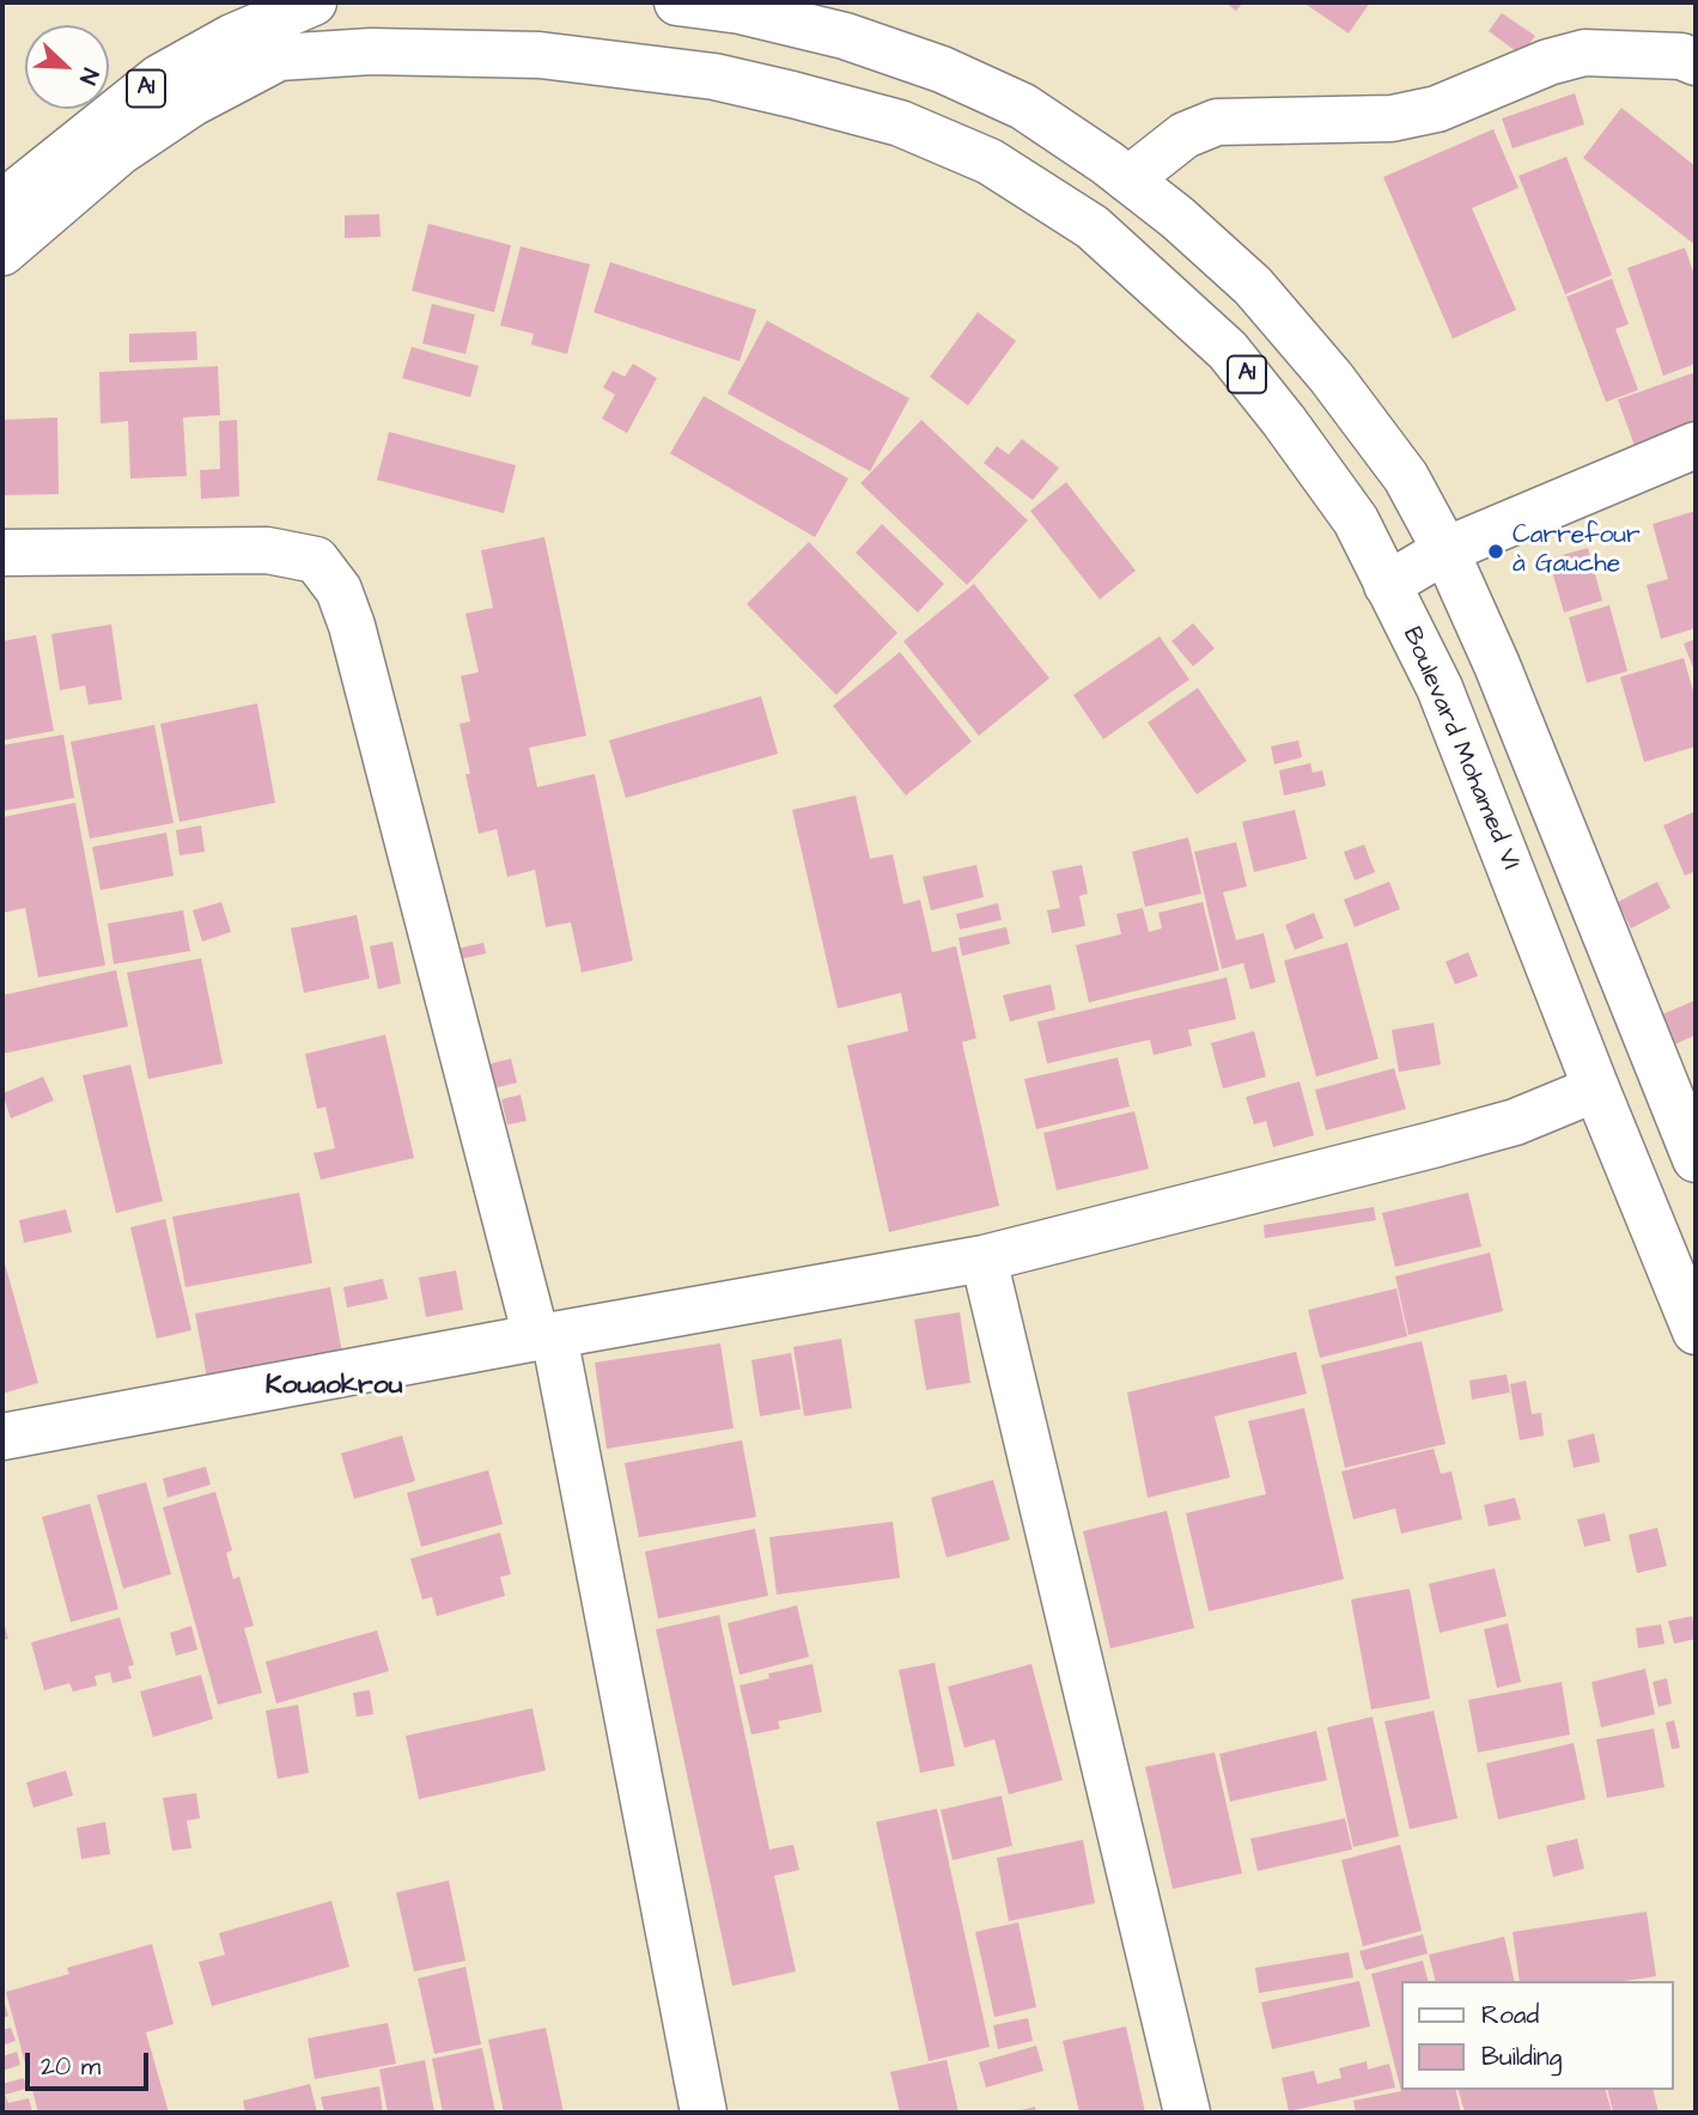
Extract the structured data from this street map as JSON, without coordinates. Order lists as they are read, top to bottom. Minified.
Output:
{"streets":{"street":["A1","Boulevard Mohamed VI"]},"districts":["Kouaokrou"],"places":["Carrefour à Gauche"],"legend":["Road","Building"],"scale_bar":"20 m","north":"bottom right"}
